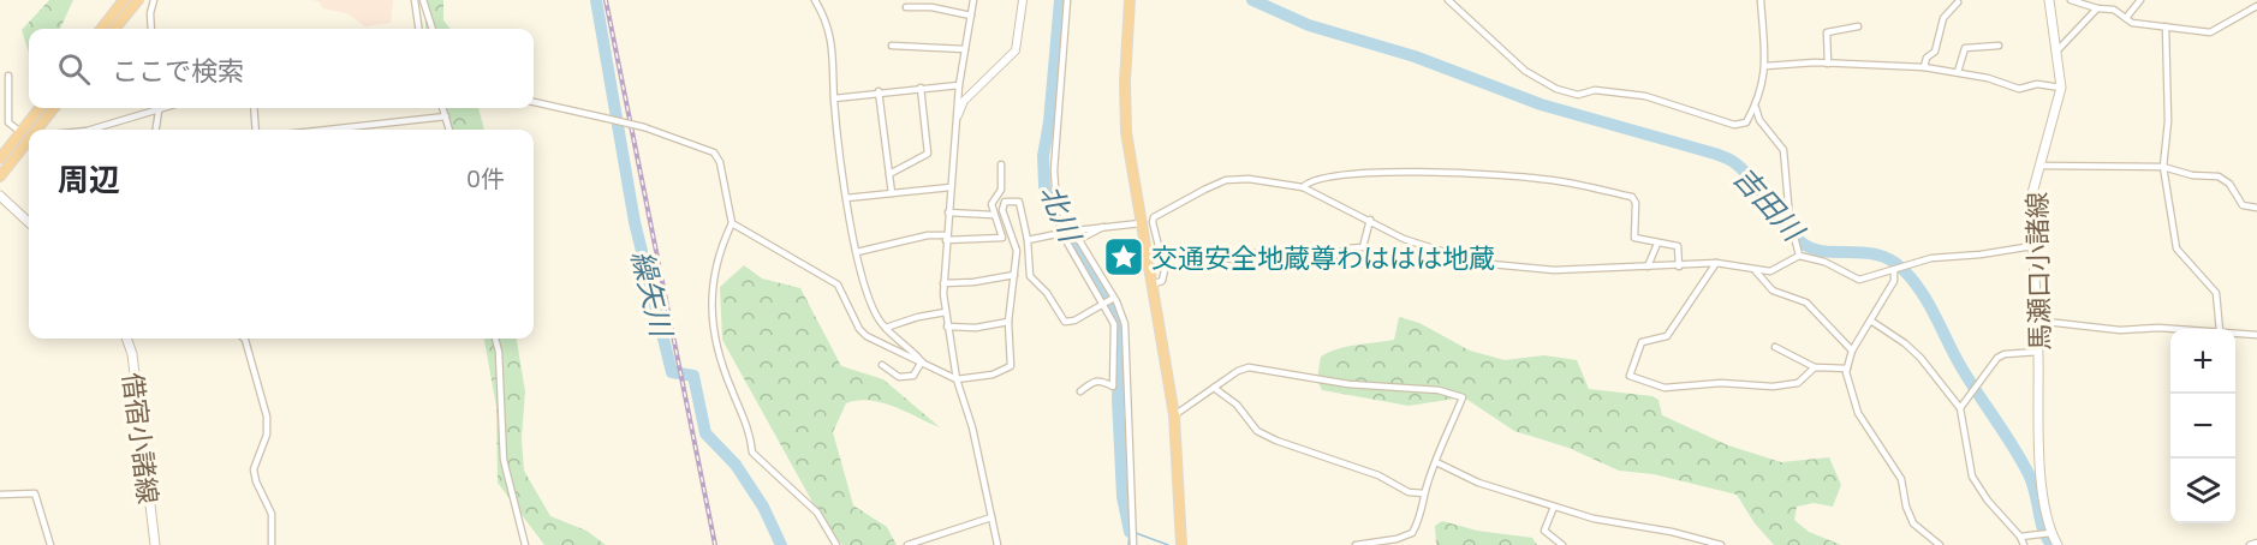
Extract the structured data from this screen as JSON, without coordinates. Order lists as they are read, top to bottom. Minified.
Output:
{"streets":{"main road":["馬瀬口小諸線","借宿小諸線"]},"water":["吉田川","北川","繰矢川"],"places":{"place":["交通安全地蔵尊わははは地蔵"]},"page":{"search":"ここで検索","heading":["周辺","0件"],"map_buttons":["+","−"]}}
